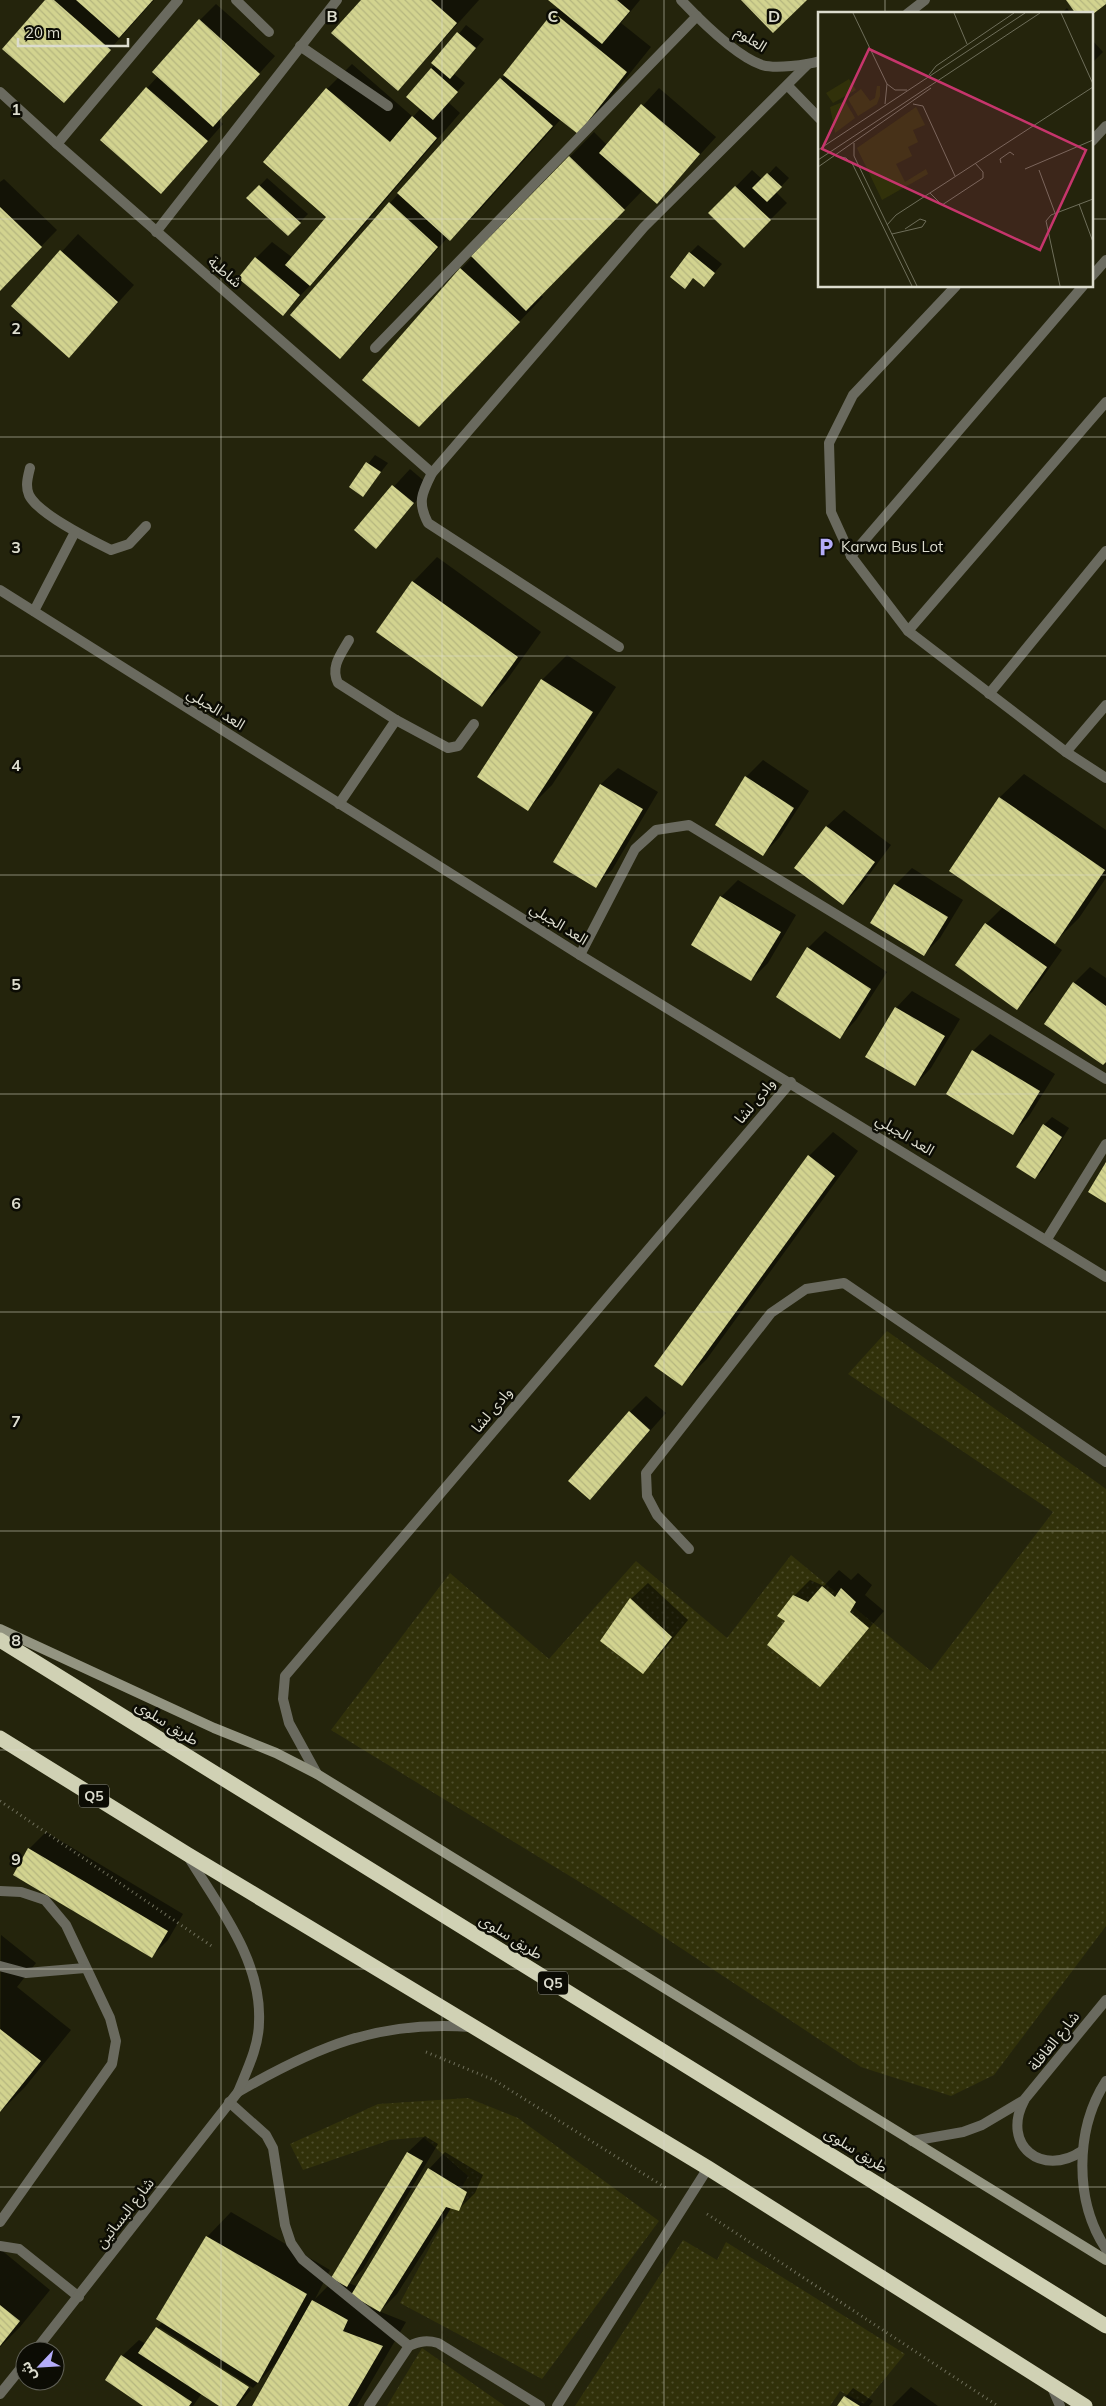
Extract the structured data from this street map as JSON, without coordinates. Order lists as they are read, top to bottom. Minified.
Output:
{"streets":{"highway":["طريق سلوى","Q5"],"street":["العلوم","شاطبة","العد الجبلي","وادى لشا","شارع القافلة","شارع البساتين"]},"crossings":[["العد الجبلي","وادى لشا"],["وادى لشا","طريق سلوى"],["طريق سلوى","شارع القافلة"],["Q5","شارع البساتين"]],"places":{"parking":["Karwa Bus Lot"]},"scale_bar":"20 m","north":"bottom left","grid":{"columns":["B","C","D"],"rows":["1","2","3","4","5","6","7","8","9"]}}
